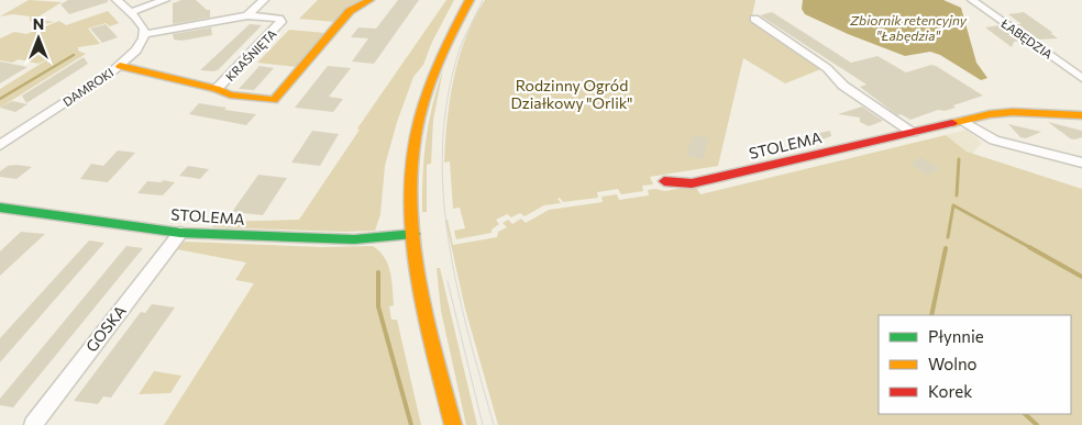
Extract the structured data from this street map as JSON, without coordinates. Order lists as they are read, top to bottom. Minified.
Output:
{"streets":{"street":["ŁABĘDZIA","KRAŚNIĘTA","DAMROKI","STOLEMA","GOSKA"]},"crossings":[["KRAŚNIĘTA","DAMROKI"],["STOLEMA","GOSKA"]],"water":["Zbiornik retencyjny \"Łabędzia\""],"parks":["Rodzinny Ogród Działkowy \"Orlik\""],"legend":["Płynnie","Wolno","Korek"],"north":"top"}
